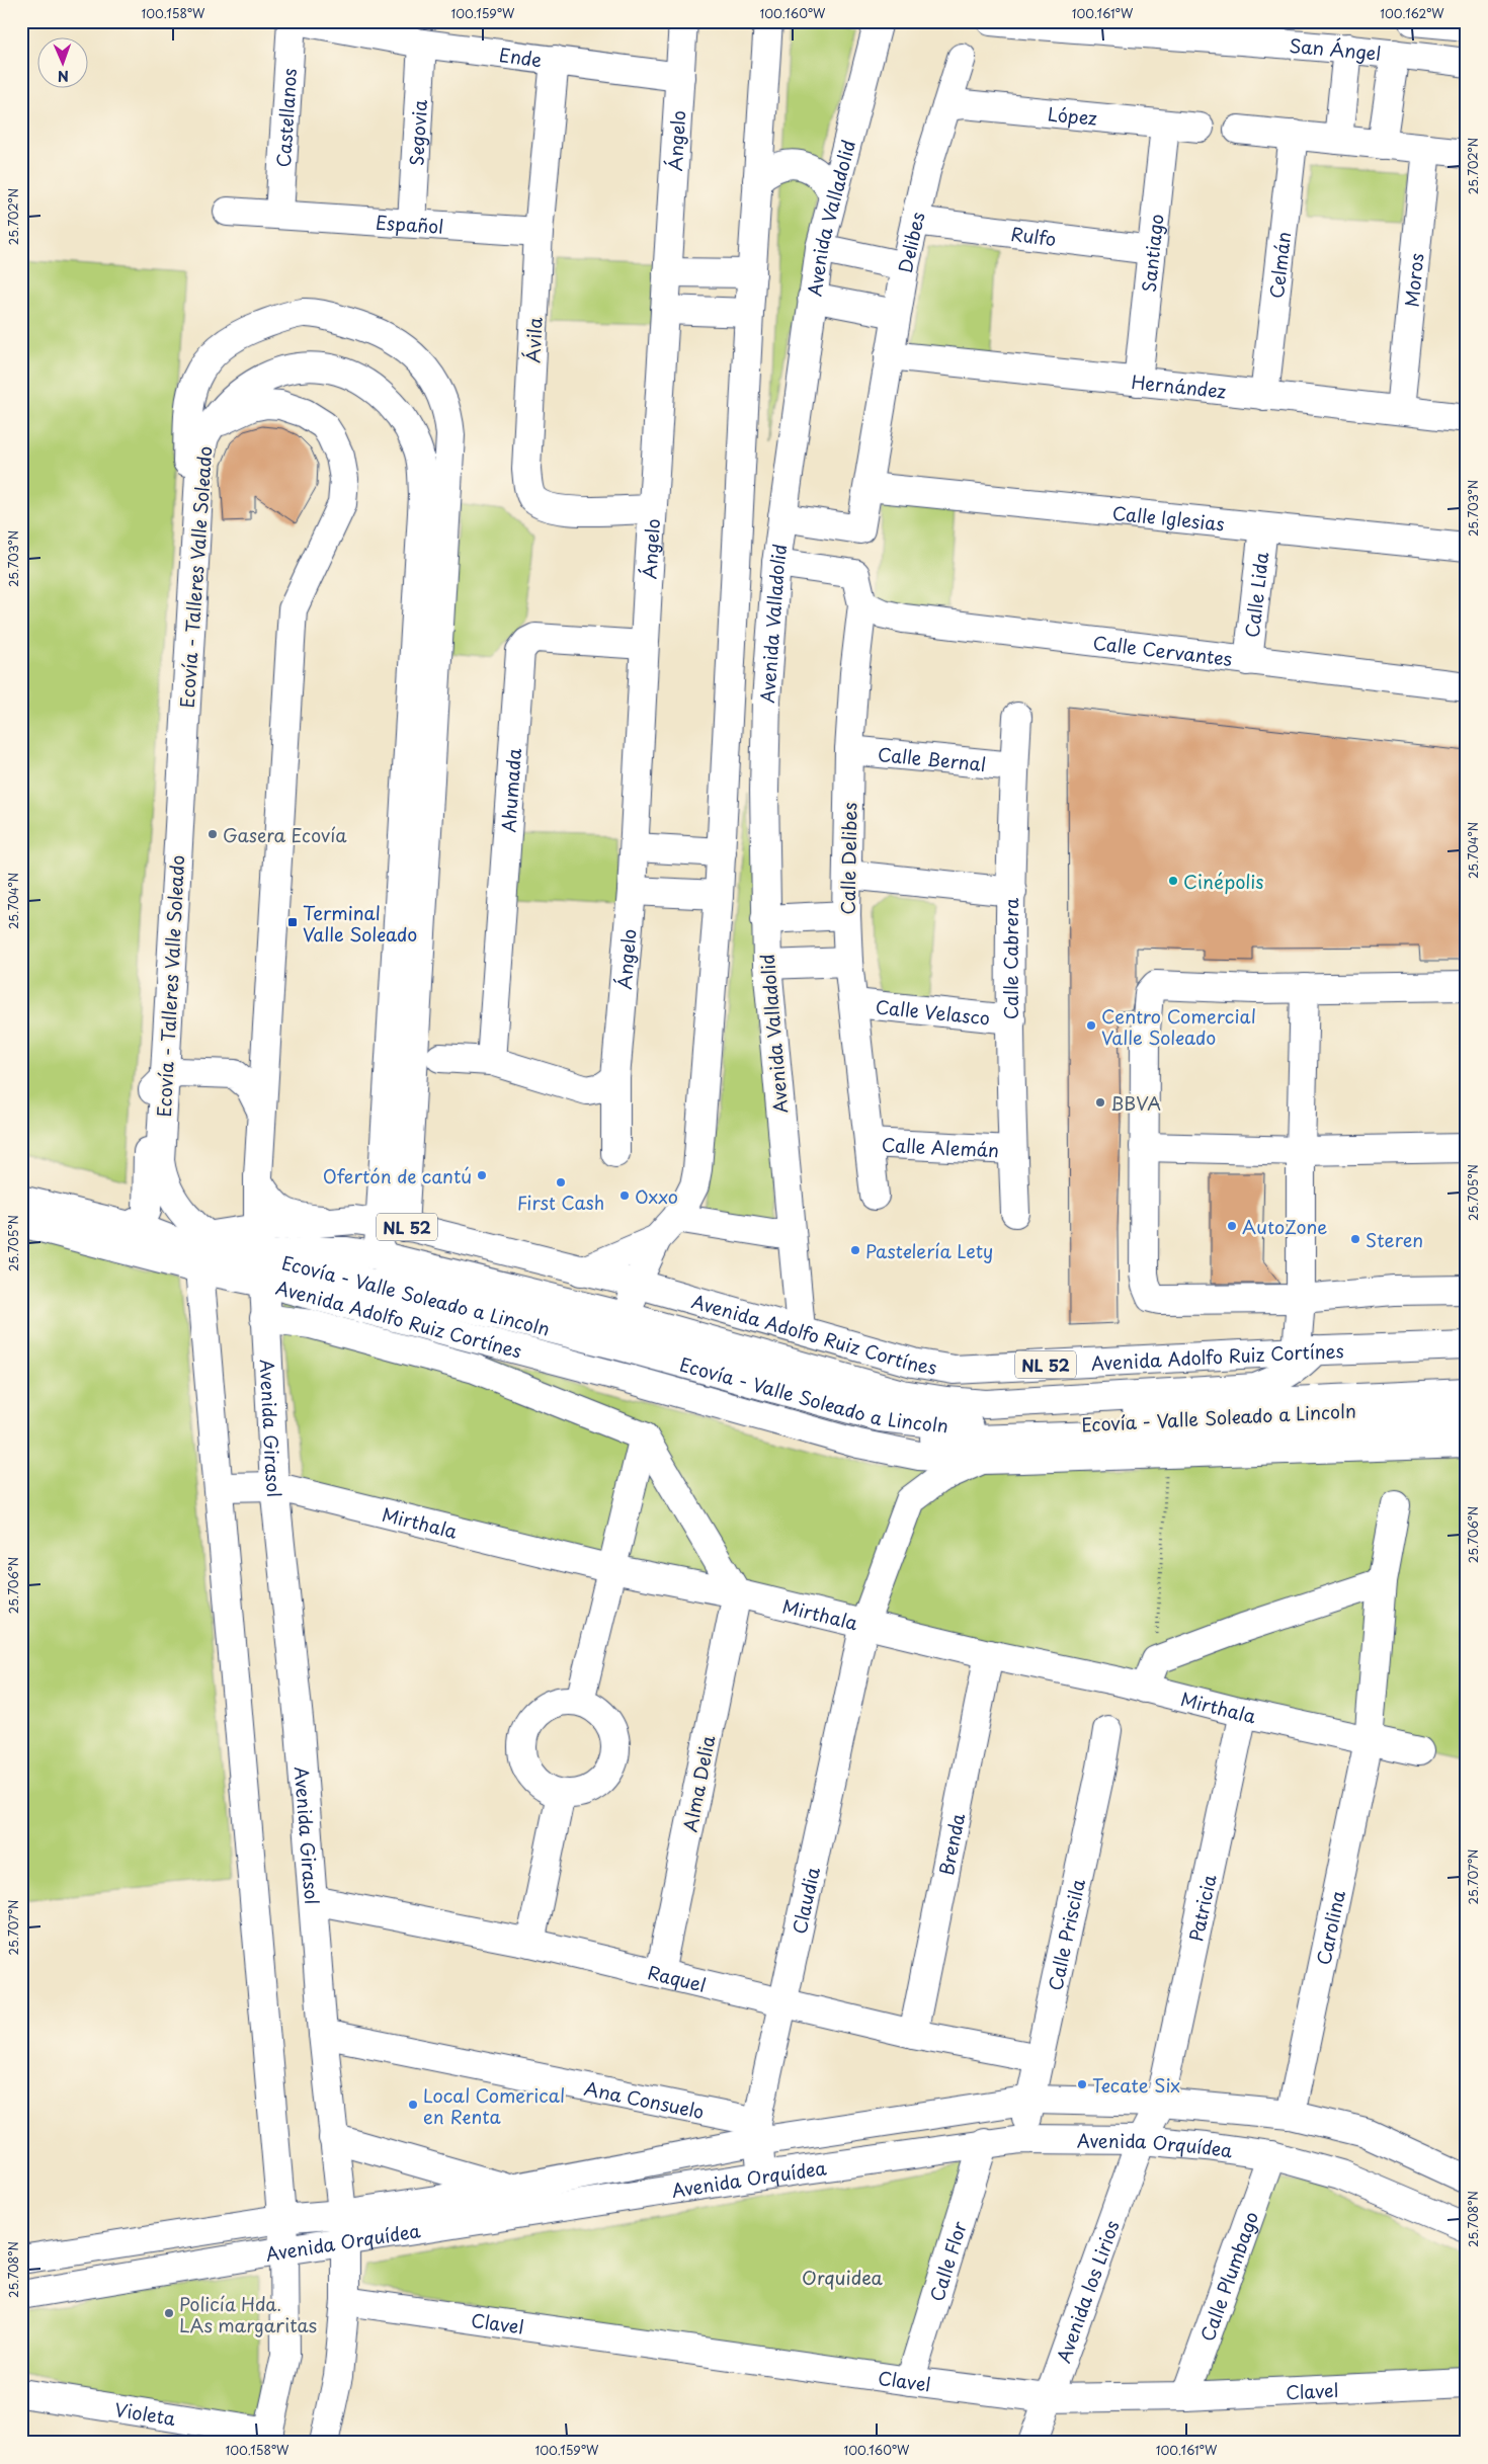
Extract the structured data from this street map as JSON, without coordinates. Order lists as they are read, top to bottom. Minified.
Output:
{"streets":{"street":["San Ángel","Ende","López","Castellanos","Segovia","Ángelo","Avenida Valladolid","Español","Rulfo","Delibes","Santiago","Celmán","Moros","Ávila","Hernández","Calle Iglesias","Ecovía - Talleres Valle Soleado","Calle Lida","Calle Cervantes","Calle Bernal","Ahumada","Calle Delibes","Calle Cabrera","Calle Velasco","Calle Alemán","NL 52","Ecovía - Valle Soleado a Lincoln","Avenida Adolfo Ruiz Cortínes","Avenida Girasol","Mirthala","Alma Delia","Brenda","Claudia","Patricia","Carolina","Calle Priscila","Raquel","Ana Consuelo","Avenida Orquídea","Calle Flor","Calle Plumbago","Avenida los Lirios","Clavel","Violeta"]},"crossings":[["Ende","Segovia"],["Ende","Ángelo"],["Ende","Ávila"],["López","Delibes"],["López","Santiago"],["Castellanos","Español"],["Segovia","Español"],["Ángelo","Ávila"],["Ángelo","Ahumada"],["Avenida Valladolid","Calle Delibes"],["Avenida Valladolid","Ecovía - Valle Soleado a Lincoln"],["Avenida Valladolid","Avenida Adolfo Ruiz Cortínes"],["Español","Ávila"],["Rulfo","Delibes"],["Rulfo","Santiago"],["Delibes","Hernández"],["Delibes","Calle Iglesias"],["Santiago","Hernández"],["Celmán","Hernández"],["Moros","Hernández"],["Calle Iglesias","Calle Lida"],["Ecovía - Talleres Valle Soleado","Avenida Adolfo Ruiz Cortínes"],["Ecovía - Talleres Valle Soleado","Avenida Girasol"],["Calle Lida","Calle Cervantes"],["Calle Cervantes","Calle Delibes"],["Calle Bernal","Calle Delibes"],["Calle Bernal","Calle Cabrera"],["Calle Delibes","Calle Velasco"],["Calle Delibes","Calle Alemán"],["Calle Cabrera","Calle Velasco"],["Calle Cabrera","Calle Alemán"],["Ecovía - Valle Soleado a Lincoln","Avenida Adolfo Ruiz Cortínes"],["Ecovía - Valle Soleado a Lincoln","Avenida Girasol"],["Avenida Adolfo Ruiz Cortínes","Avenida Girasol"],["Avenida Adolfo Ruiz Cortínes","Claudia"],["Avenida Girasol","Mirthala"],["Avenida Girasol","Raquel"],["Avenida Girasol","Ana Consuelo"],["Avenida Girasol","Avenida Orquídea"],["Avenida Girasol","Clavel"],["Mirthala","Alma Delia"],["Mirthala","Brenda"],["Mirthala","Claudia"],["Mirthala","Patricia"],["Mirthala","Carolina"],["Alma Delia","Raquel"],["Brenda","Raquel"],["Claudia","Raquel"],["Claudia","Ana Consuelo"],["Claudia","Avenida Orquídea"],["Patricia","Avenida Orquídea"],["Patricia","Avenida los Lirios"],["Carolina","Avenida Orquídea"],["Calle Priscila","Raquel"],["Calle Priscila","Avenida Orquídea"],["Ana Consuelo","Avenida Orquídea"],["Avenida Orquídea","Calle Flor"],["Avenida Orquídea","Calle Plumbago"],["Avenida Orquídea","Avenida los Lirios"],["Calle Flor","Clavel"],["Calle Plumbago","Clavel"],["Avenida los Lirios","Clavel"]],"parks":["Orquidea"],"places":{"other":["Gasera Ecovía","Cinépolis","Centro Comercial Valle Soleado","BBVA","Ofertón de cantú","First Cash","Oxxo","AutoZone","Steren","Pastelería Lety","Tecate Six","Local Comerical en Renta","Policía Hda. LAs margaritas"],"transit":["Terminal Valle Soleado"]},"north":"bottom","coordinates":["100.158°W","100.159°W","100.160°W","100.161°W","100.162°W","25.702°N","25.703°N","25.704°N","25.705°N","25.706°N","25.707°N","25.708°N"]}
